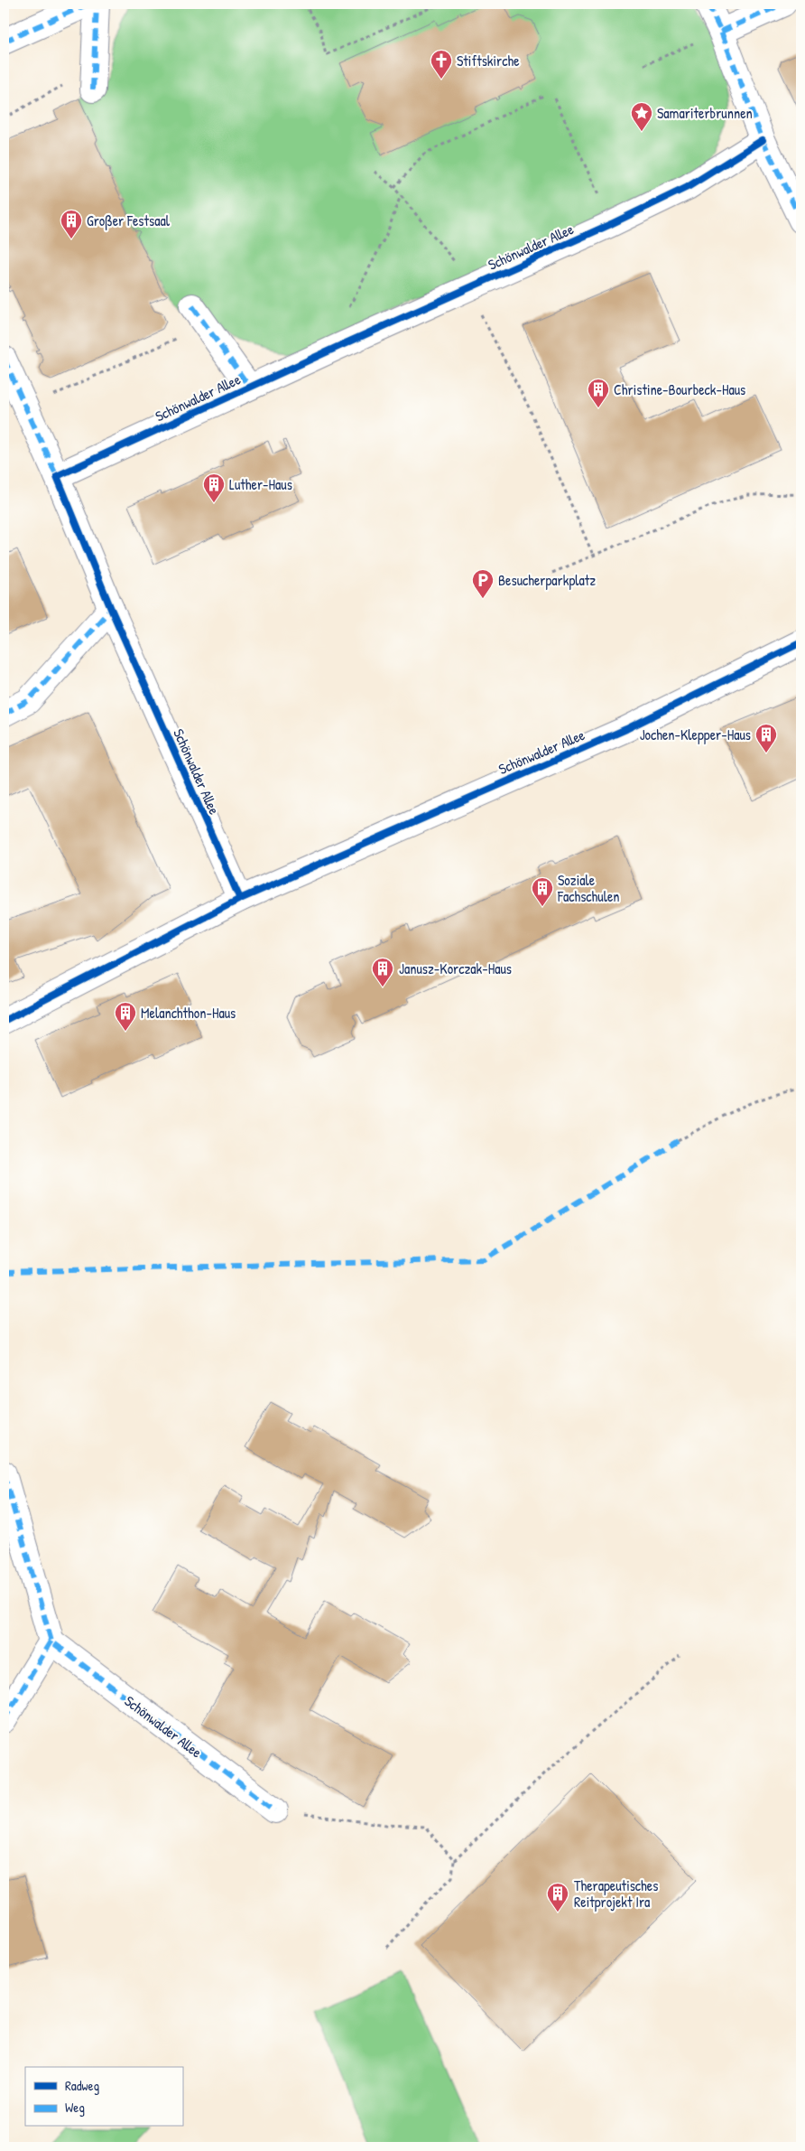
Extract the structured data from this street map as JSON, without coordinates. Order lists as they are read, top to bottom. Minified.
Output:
{"streets":{"street":["Schönwalder Allee"]},"places":{"church":["Stiftskirche"],"place":["Samariterbrunnen"],"building":["Großer Festsaal","Christine-Bourbeck-Haus","Luther-Haus","Jochen-Klepper-Haus","Soziale Fachschulen","Janusz-Korczak-Haus","Melanchthon-Haus","Therapeutisches Reitprojekt Ira"],"parking":["Besucherparkplatz"]},"legend":["Radweg","Weg"]}
